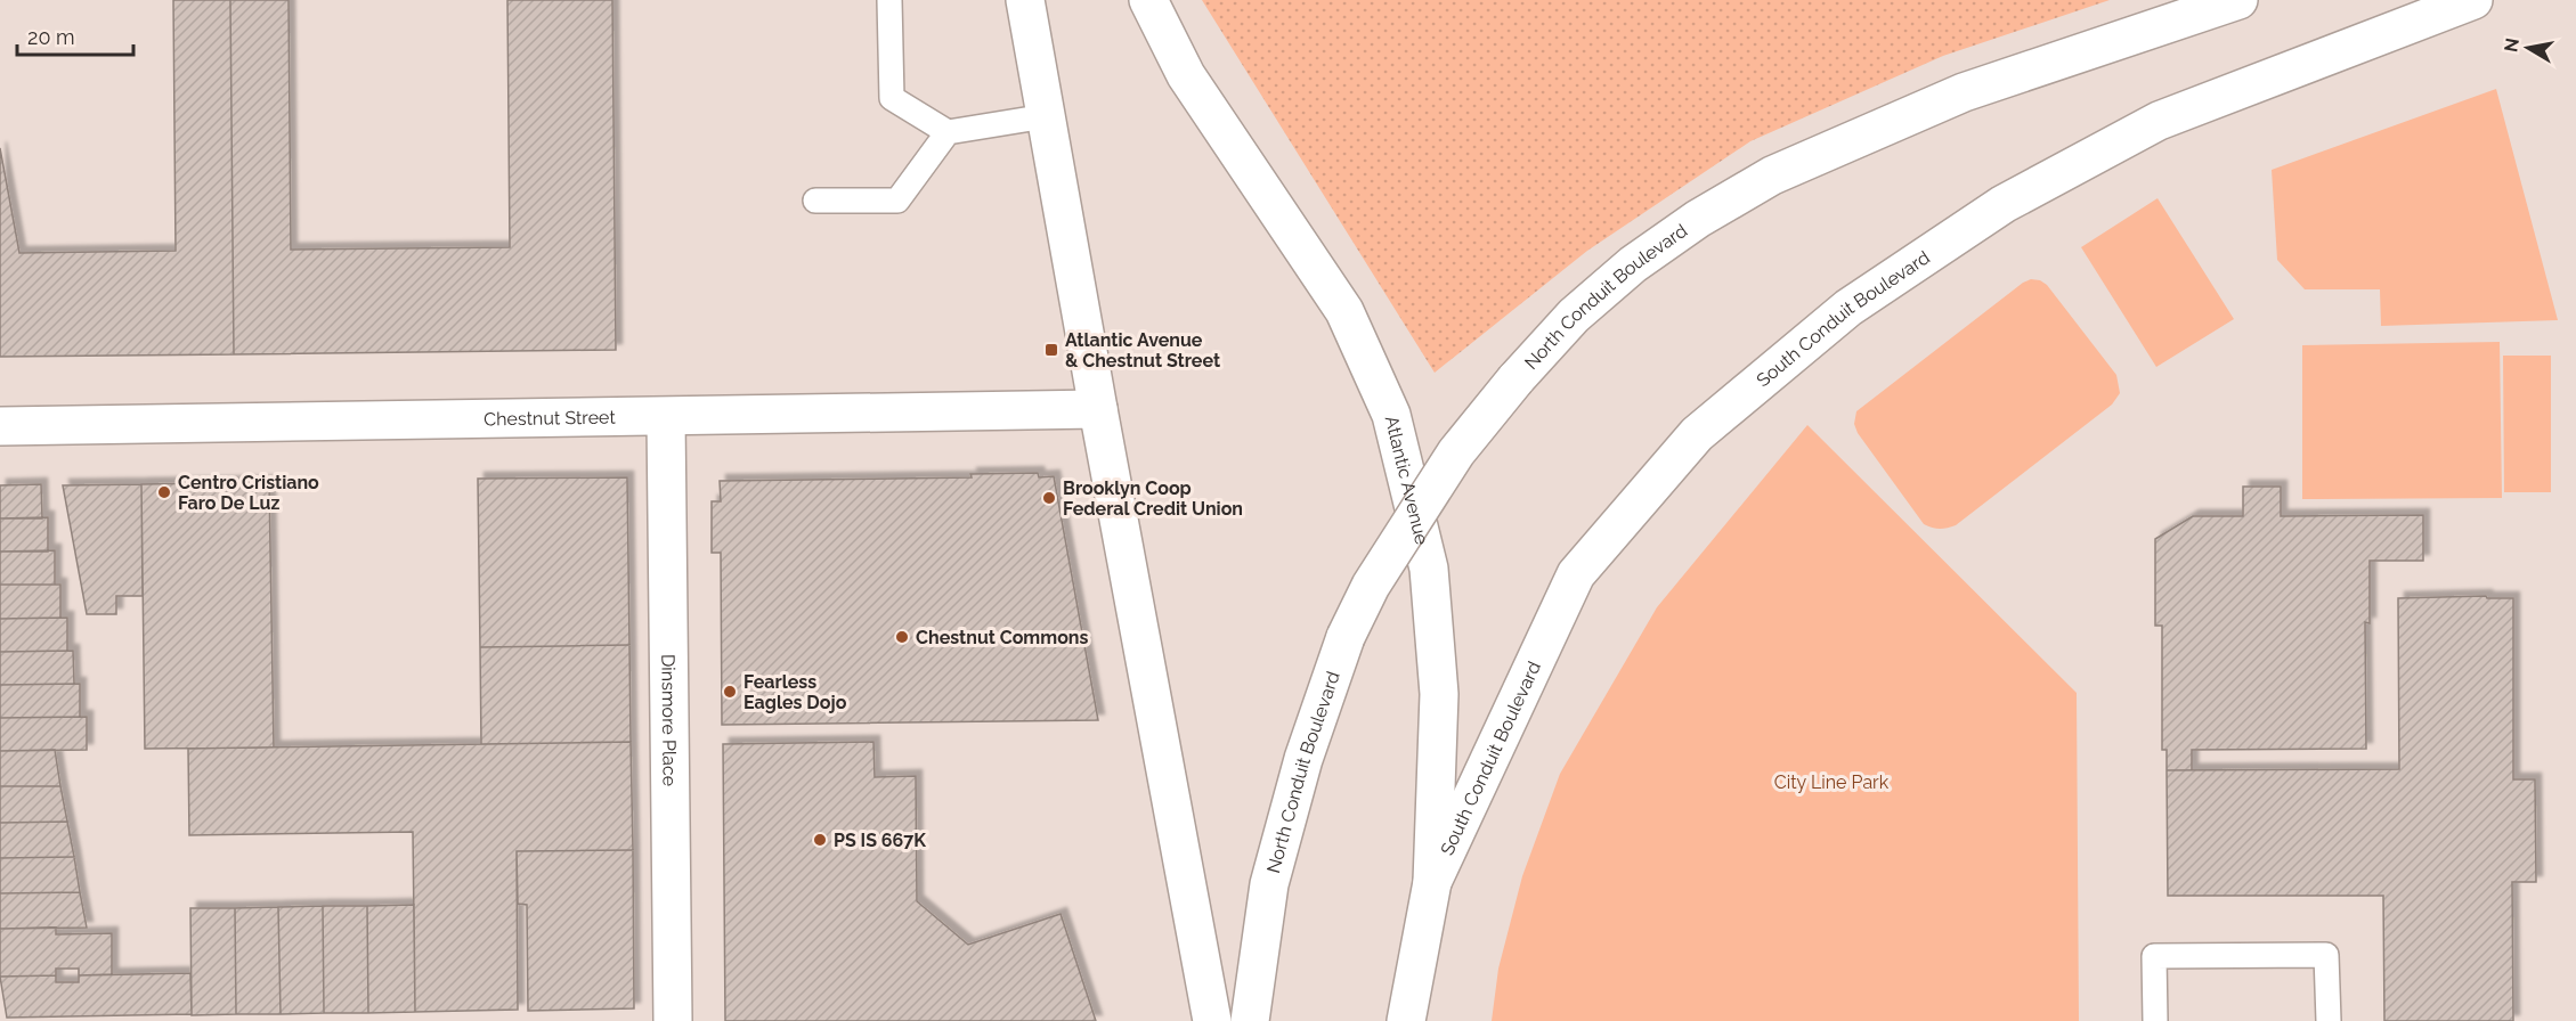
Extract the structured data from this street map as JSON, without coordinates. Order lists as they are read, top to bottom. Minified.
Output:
{"streets":{"main road":["North Conduit Boulevard","South Conduit Boulevard","Chestnut Street","Atlantic Avenue","Dinsmore Place"]},"crossings":[["South Conduit Boulevard","Atlantic Avenue"],["Chestnut Street","Dinsmore Place"]],"parks":["City Line Park"],"places":{"transit":["Atlantic Avenue & Chestnut Street"],"other":["Centro Cristiano Faro De Luz","Brooklyn Coop Federal Credit Union","Chestnut Commons","Fearless Eagles Dojo","PS IS 667K"]},"scale_bar":"20 m","north":"left"}
